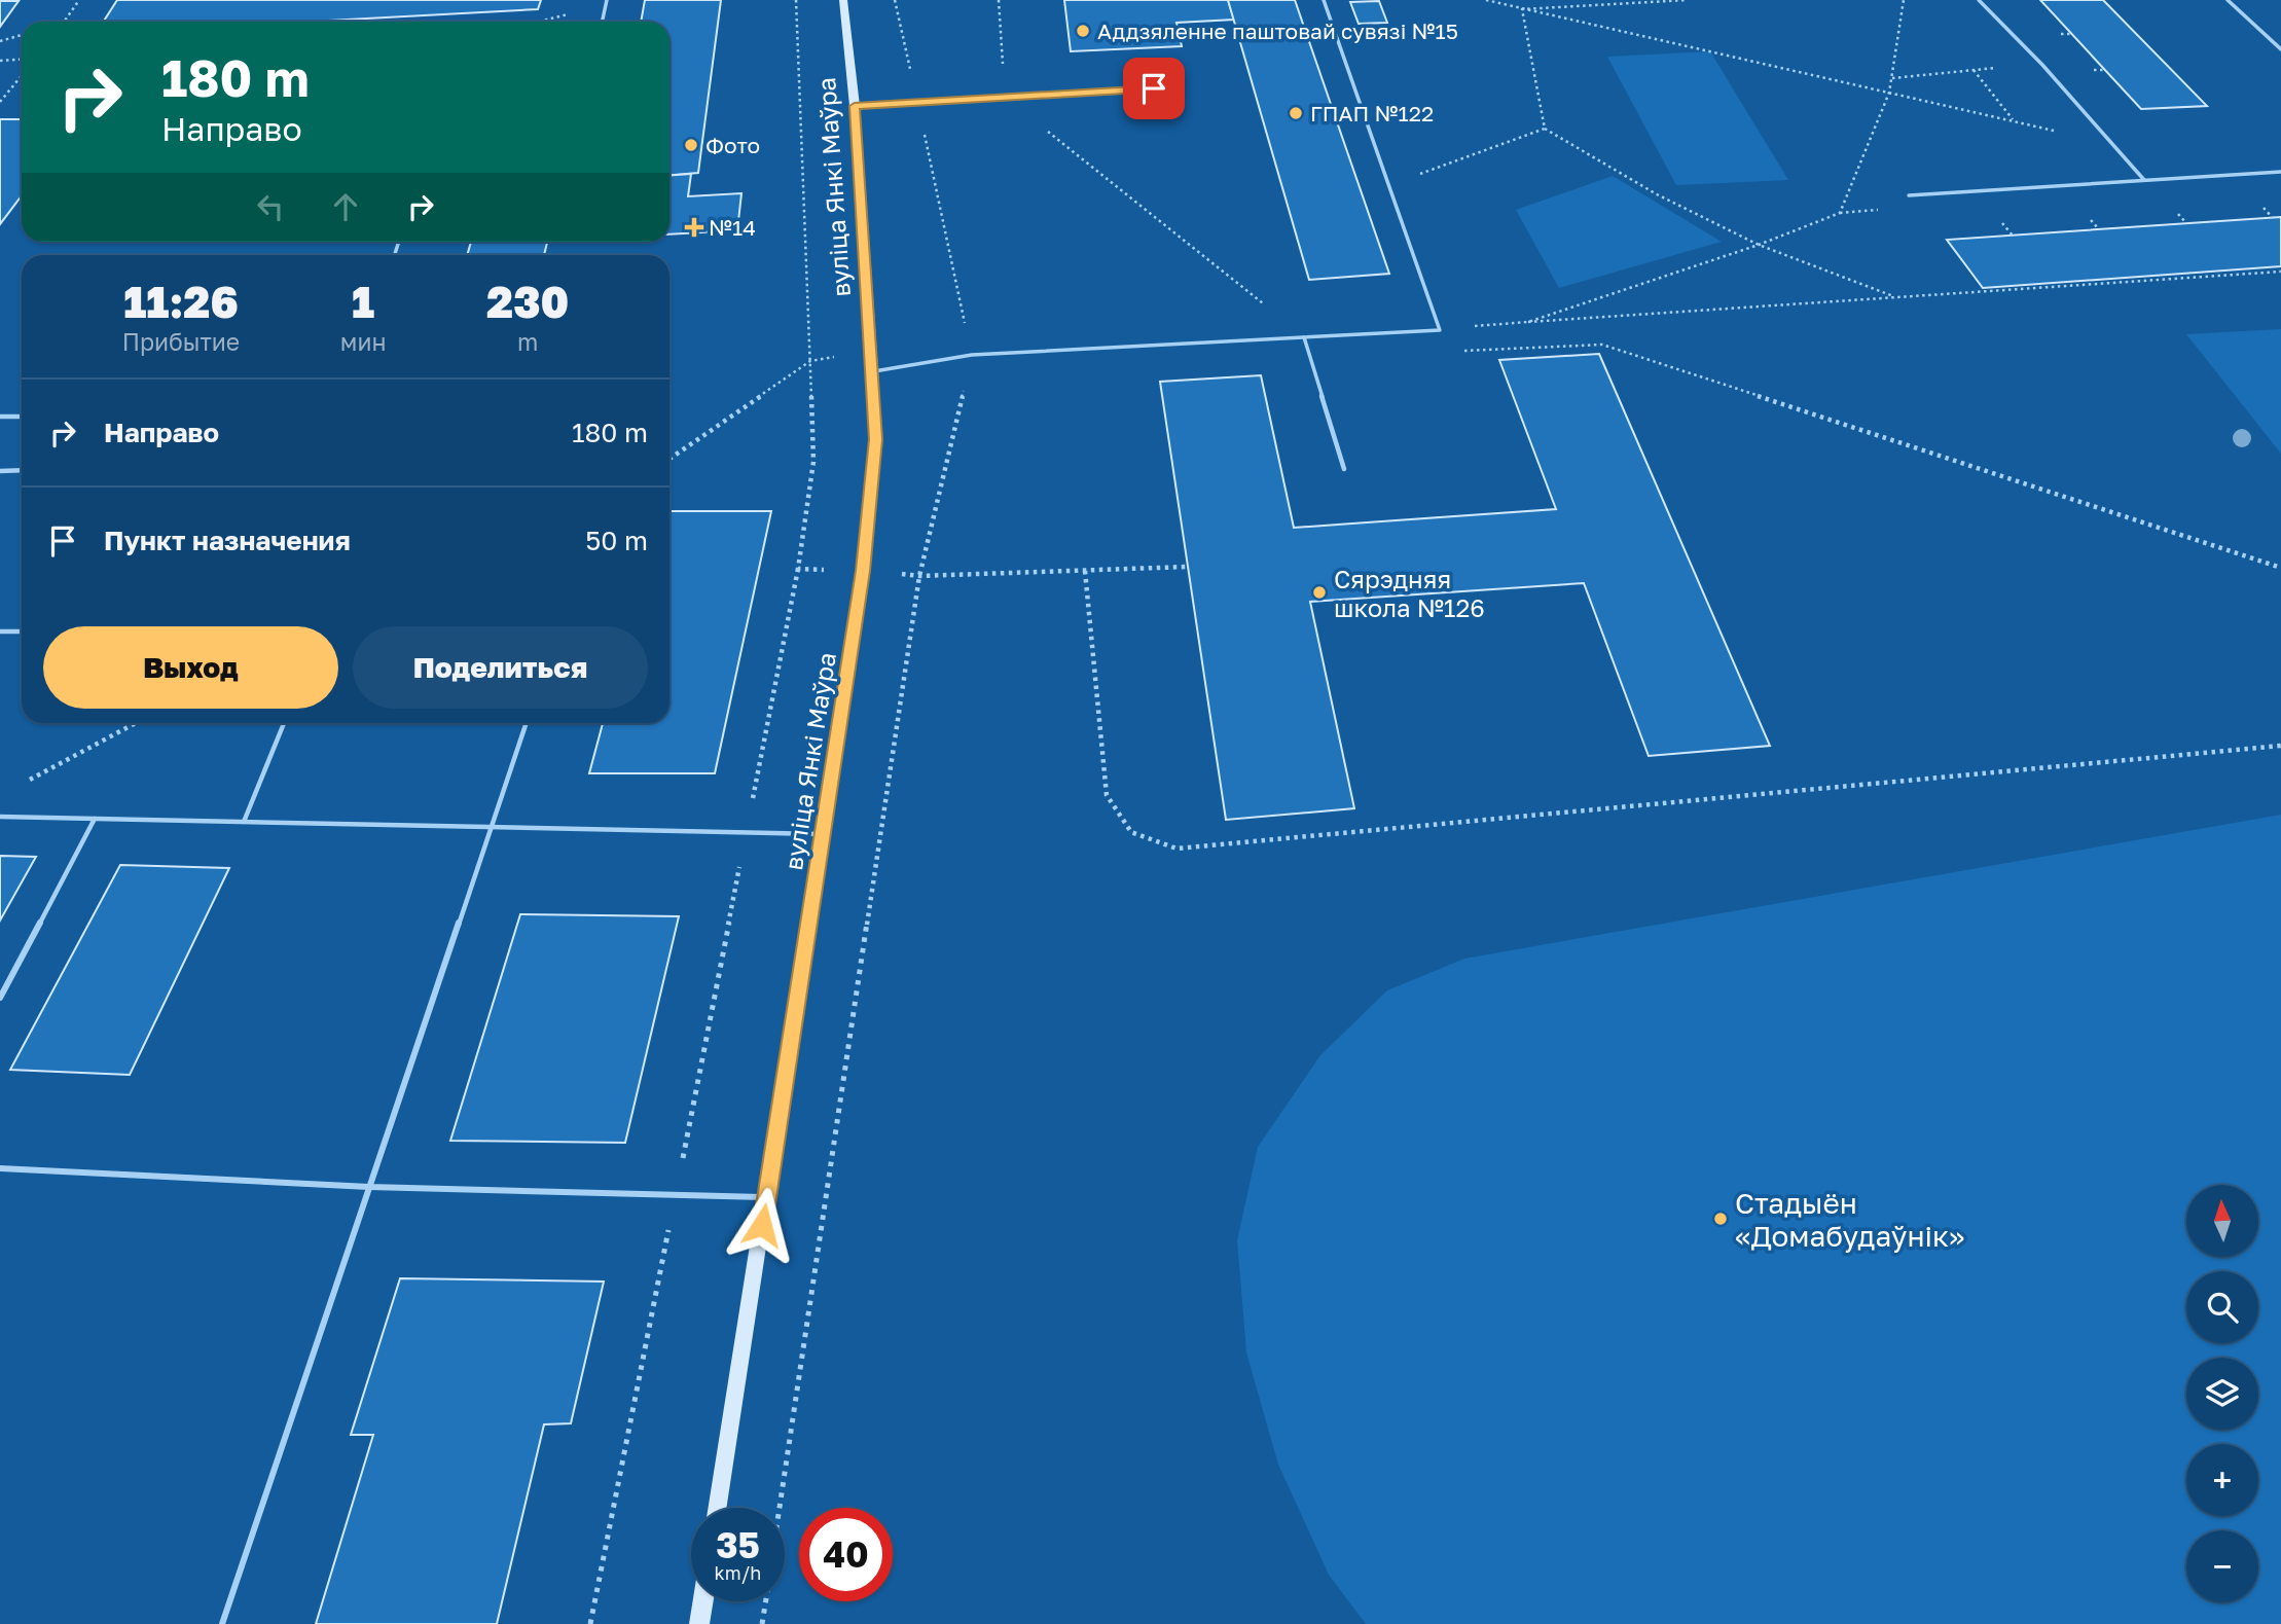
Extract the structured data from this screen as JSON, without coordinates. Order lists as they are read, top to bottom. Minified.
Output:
{"streets":{"street":["вуліца Янкі Маўра"]},"places":{"other":["Аддзяленне паштовай сувязі №15","ГПАП №122","Фото","Сярэдняя школа №126","Стадыён «Домабудаўнік»"],"health":["№14"]},"north":"top","page":{"turn":["180 m","Направо"],"eta":["11:26","Прибытие","1","мин","230","m"],"list":[{"name":"Направо","value":"180 m"},{"name":"Пункт назначения","value":"50 m"}],"buttons":["Выход","Поделиться"],"map_buttons":["+","−"],"speed":"35 km/h","limit":"40"}}
